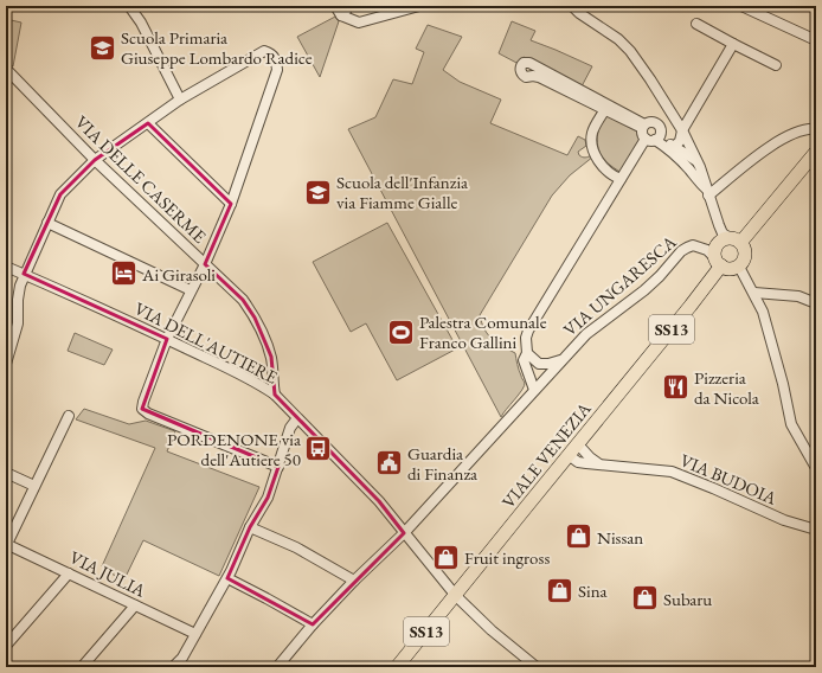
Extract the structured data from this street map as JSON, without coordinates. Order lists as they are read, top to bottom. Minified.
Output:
{"streets":{"main road":["SS13","VIALE VENEZIA"],"street":["VIA DELLE CASERME","VIA UNGARESCA","VIA DELL'AUTIERE","VIA BUDOIA","VIA JULIA"]},"crossings":[["VIA DELLE CASERME","VIA DELL'AUTIERE"],["VIA UNGARESCA","VIA DELL'AUTIERE"],["VIA UNGARESCA","VIALE VENEZIA"],["VIA DELL'AUTIERE","VIALE VENEZIA"],["VIALE VENEZIA","VIA BUDOIA"]],"places":{"school or university":["Scuola Primaria Giuseppe Lombardo Radice","Scuola dell'Infanzia via Fiamme Gialle"],"hotel":["Ai Girasoli"],"sports":["Palestra Comunale Franco Gallini"],"restaurant":["Pizzeria da Nicola"],"bus stop":["PORDENONE via dell'Autiere 50"],"public building":["Guardia di Finanza"],"shop":["Nissan","Fruit ingross","Sina","Subaru"]}}
